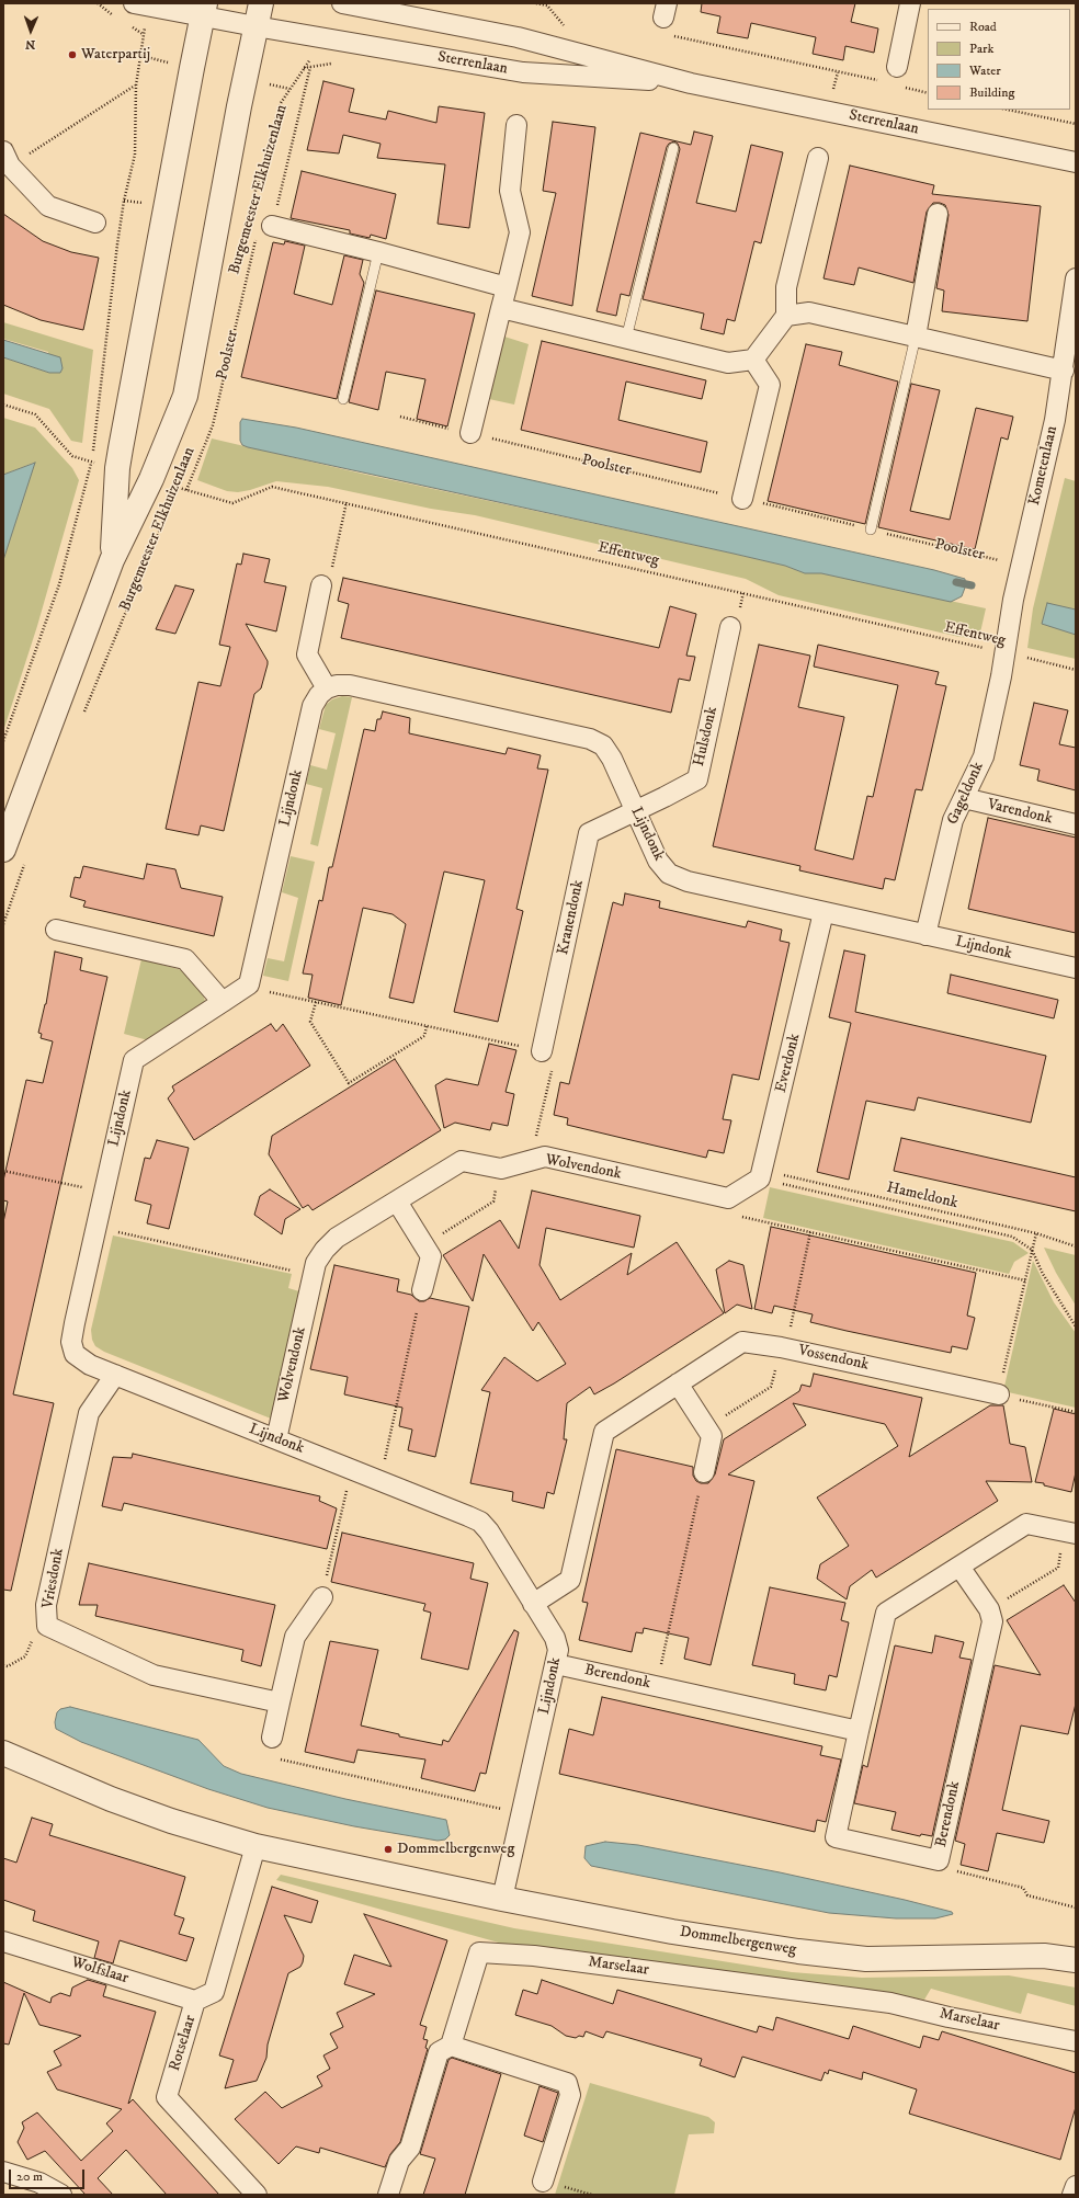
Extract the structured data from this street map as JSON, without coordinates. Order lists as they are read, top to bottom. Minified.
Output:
{"streets":{"street":["Sterrenlaan","Burgemeester Elkhuizenlaan","Kometenlaan","Hulsdonk","Gageldonk","Lijndonk","Varendonk","Kranendonk","Everdonk","Wolvendonk","Vossendonk","Vriesdonk","Berendonk","Dommelbergenweg","Marselaar","Wolfslaar","Rotselaar"],"path":["Poolster","Effentweg","Hameldonk"]},"crossings":[["Sterrenlaan","Burgemeester Elkhuizenlaan"],["Burgemeester Elkhuizenlaan","Effentweg"],["Poolster","Kometenlaan"],["Poolster","Effentweg"],["Kometenlaan","Effentweg"],["Kometenlaan","Gageldonk"],["Effentweg","Gageldonk"],["Hulsdonk","Lijndonk"],["Hulsdonk","Kranendonk"],["Gageldonk","Lijndonk"],["Gageldonk","Varendonk"],["Lijndonk","Kranendonk"],["Lijndonk","Everdonk"],["Lijndonk","Wolvendonk"],["Lijndonk","Vossendonk"],["Lijndonk","Vriesdonk"],["Lijndonk","Berendonk"],["Lijndonk","Dommelbergenweg"],["Everdonk","Hameldonk"],["Dommelbergenweg","Rotselaar"],["Wolfslaar","Rotselaar"]],"places":["Waterpartij","Dommelbergenweg"],"legend":["Road","Park","Water","Building"],"scale_bar":"20 m","north":"bottom"}
